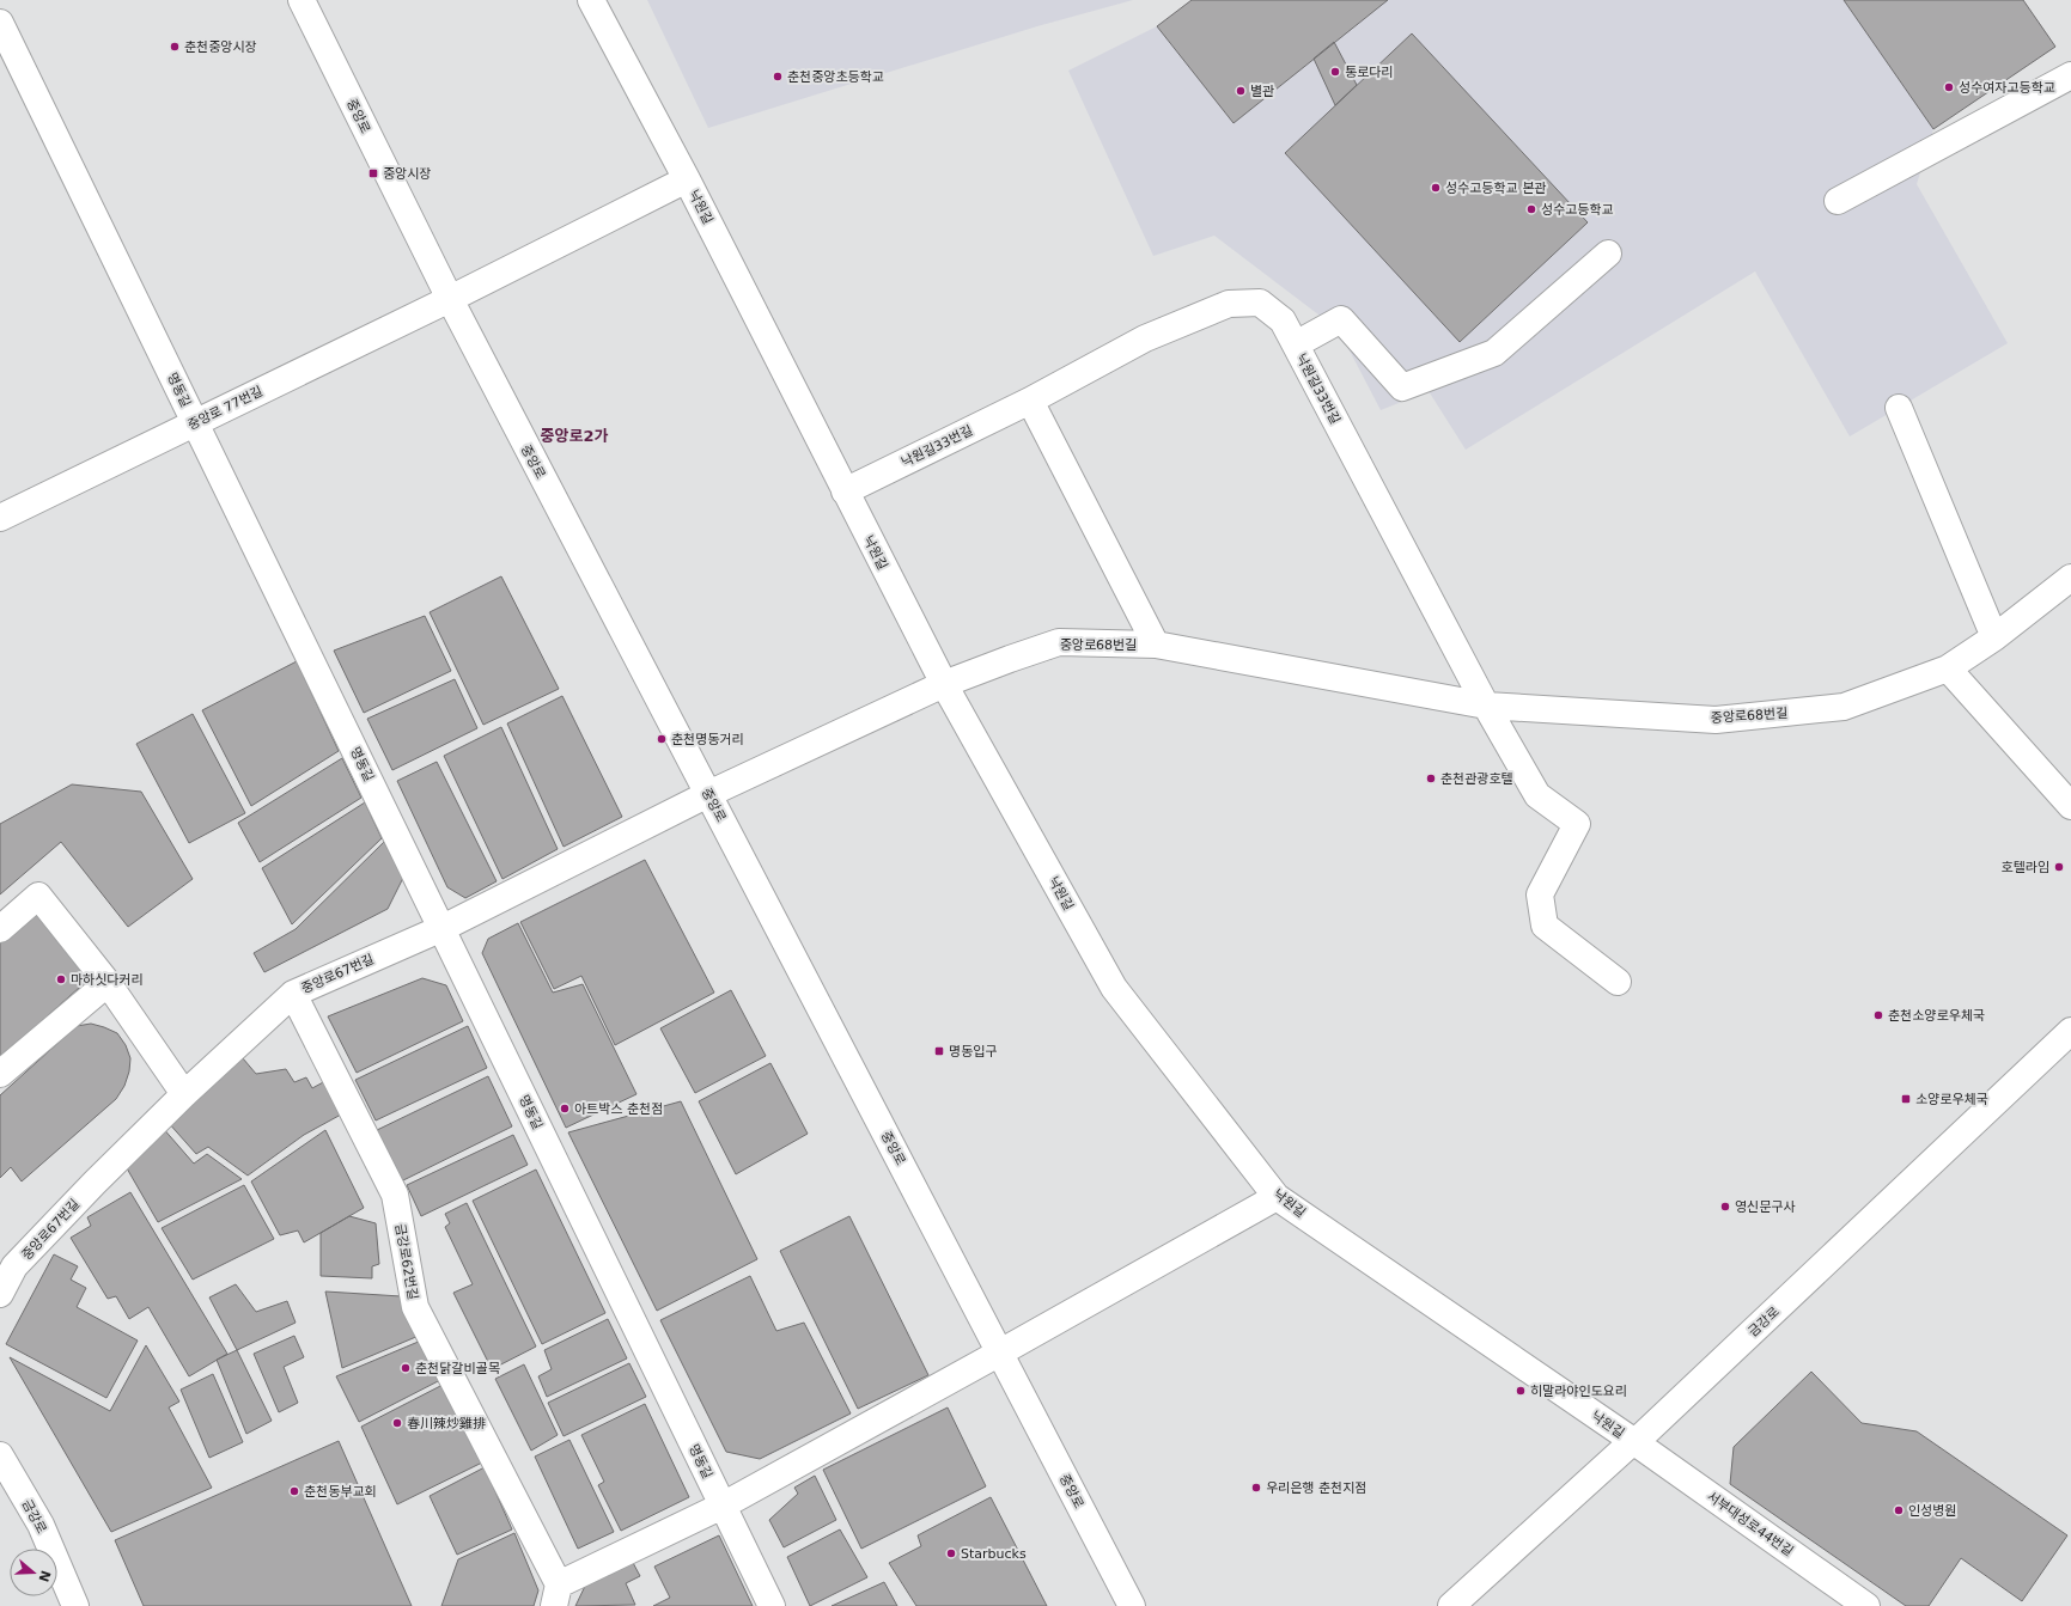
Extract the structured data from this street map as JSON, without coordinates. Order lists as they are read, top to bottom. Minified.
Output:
{"streets":{"street":["중앙로","낙원길","낙원길33번길","명동길","중앙로 77번길","중앙로68번길","중앙로67번길","금강로62번길","금강로","서부대성로44번길"]},"crossings":[["중앙로","낙원길"],["중앙로","중앙로 77번길"],["중앙로","중앙로68번길"],["중앙로","중앙로67번길"],["낙원길","낙원길33번길"],["낙원길","중앙로 77번길"],["낙원길","중앙로68번길"],["낙원길","금강로"],["낙원길","서부대성로44번길"],["낙원길33번길","중앙로68번길"],["명동길","중앙로 77번길"],["명동길","중앙로67번길"],["중앙로68번길","중앙로67번길"],["중앙로67번길","금강로62번길"],["금강로","서부대성로44번길"]],"districts":["중앙로2가"],"places":{"other":["춘천중앙시장","통로다리","춘천중앙초등학교","성수여자고등학교","별관","성수고등학교 본관","성수고등학교","춘천명동거리","춘천관광호텔","호텔라임","마하싯다커리","춘천소양로우체국","아트박스 춘천점","영신문구사","춘천닭갈비골목","히말라야인도요리","春川辣炒雞排","우리은행 춘천지점","춘천동부교회","인성병원","Starbucks"],"transit":["중앙시장","명동입구","소양로우체국"]},"north":"right"}
